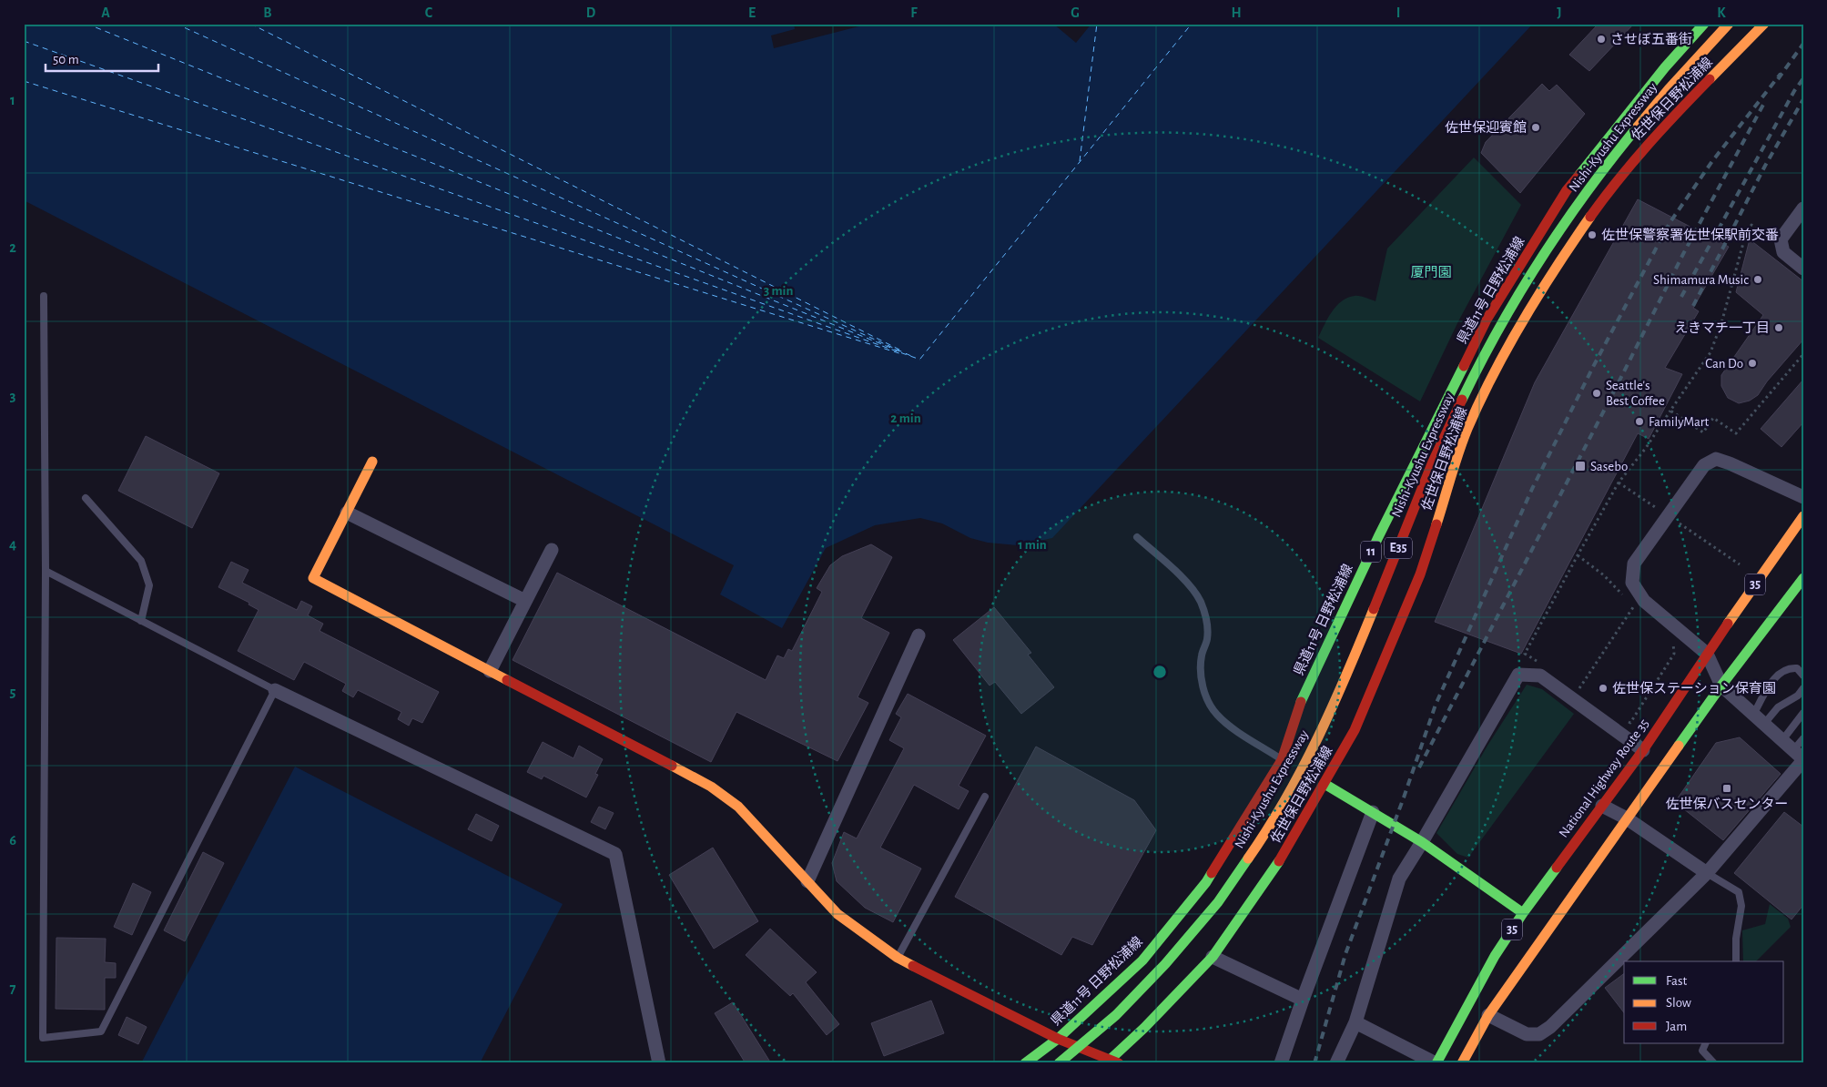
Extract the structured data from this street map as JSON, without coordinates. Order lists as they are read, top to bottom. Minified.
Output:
{"streets":{"main road":["佐世保日野松浦線","Nishi-Kyushu Expressway","県道11号 日野松浦線","E35","11","35","National Highway Route 35"]},"parks":["厦門園"],"places":{"other":["させぼ五番街","佐世保迎賓館","佐世保警察署佐世保駅前交番","Shimamura Music","えきマチ一丁目","Can Do","Seattle's Best Coffee","FamilyMart","佐世保ステーション保育園"],"transit":["Sasebo","佐世保バスセンター"]},"legend":["Fast","Slow","Jam"],"scale_bar":"50 m","grid":{"columns":["A","B","C","D","E","F","G","H","I","J","K"],"rows":["1","2","3","4","5","6","7"]},"rings":["3 min","2 min","1 min"]}
